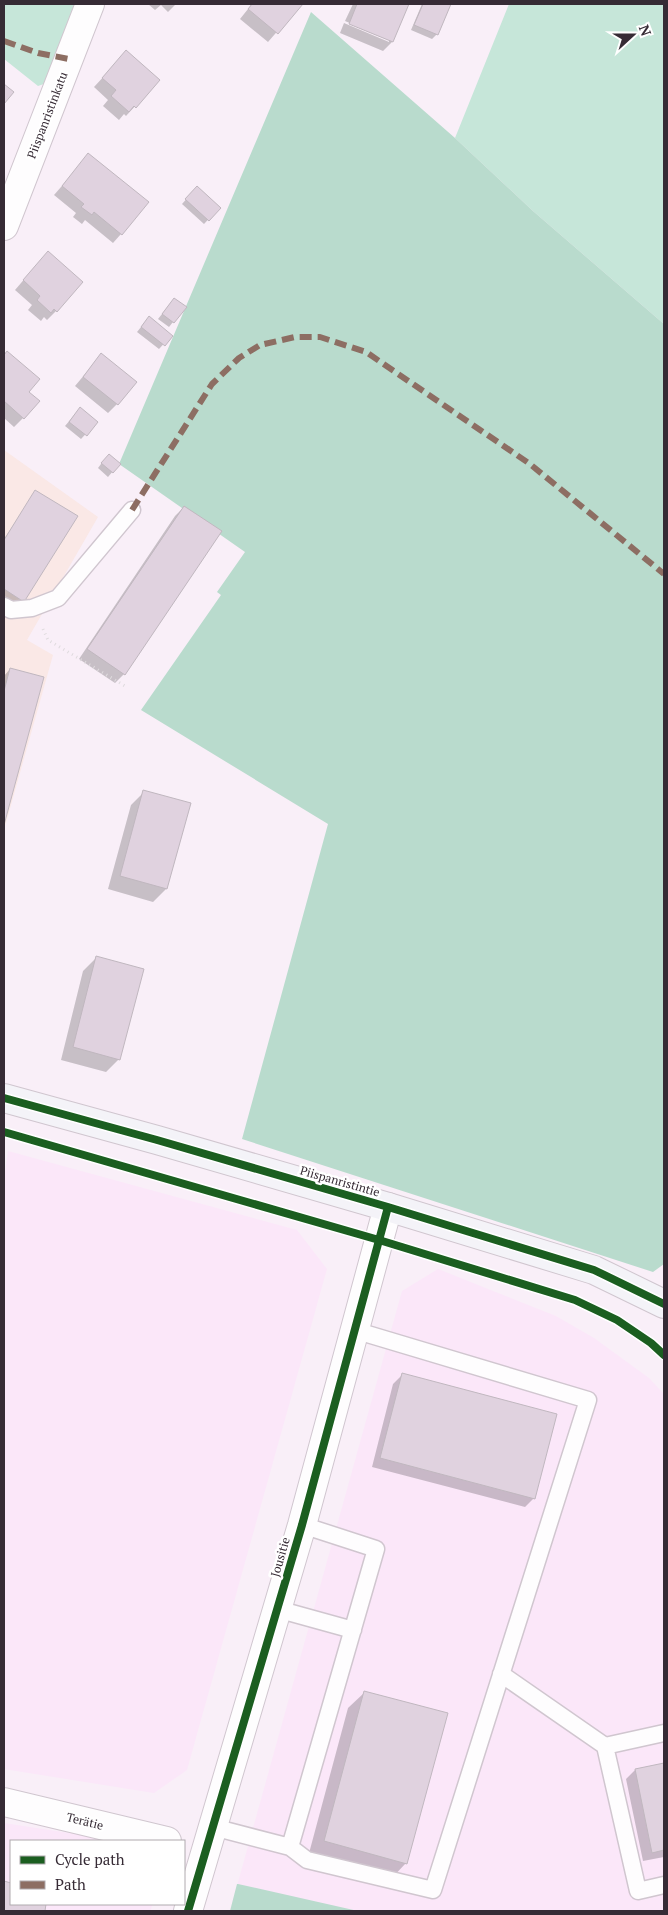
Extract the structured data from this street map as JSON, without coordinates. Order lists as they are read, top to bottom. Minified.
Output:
{"streets":{"street":["Piispanristinkatu","Piispanristintie","Jousitie","Terätie"]},"crossings":[["Piispanristintie","Jousitie"]],"legend":["Cycle path","Path"],"north":"right"}
